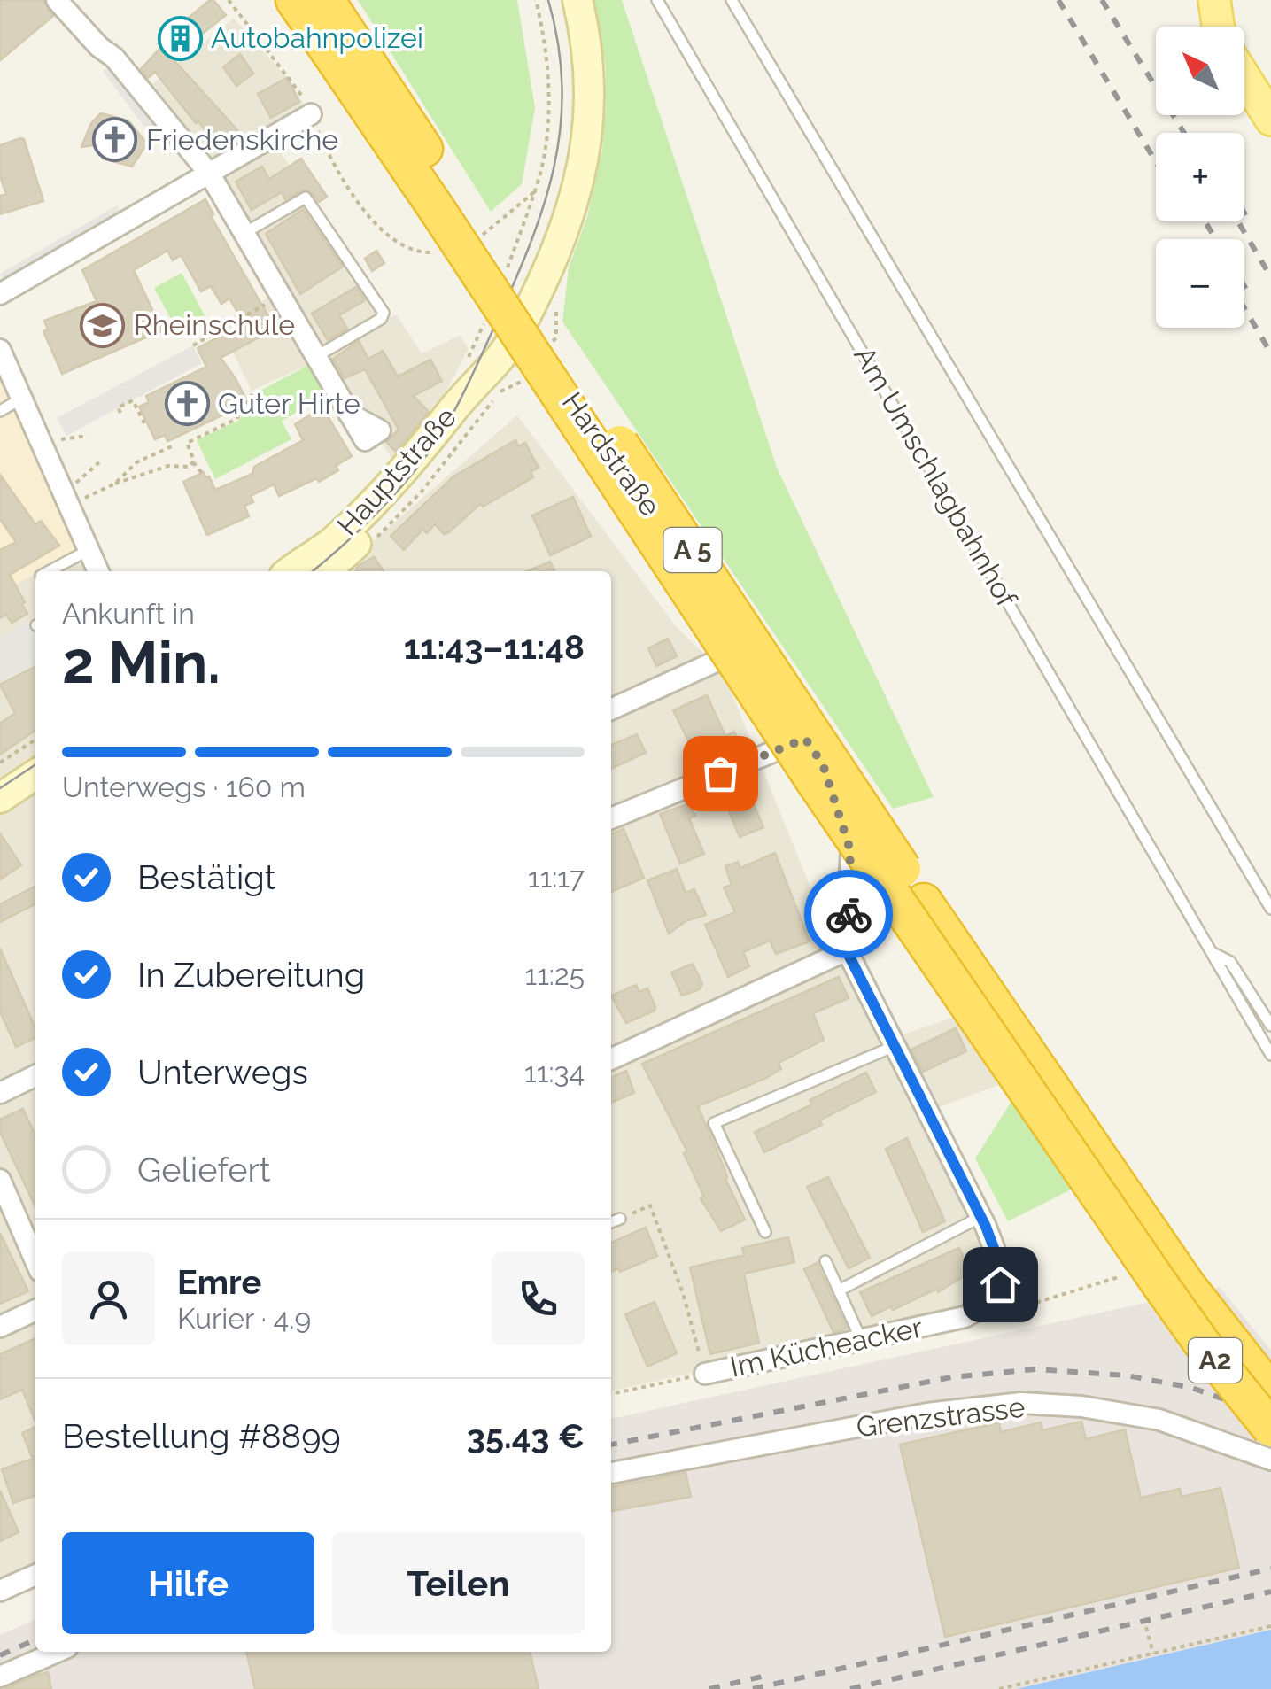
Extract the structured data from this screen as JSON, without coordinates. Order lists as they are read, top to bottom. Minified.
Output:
{"streets":{"highway":["A 5","A2"],"main road":["Hauptstraße"],"street":["Hardstraße","Im Kücheacker","Grenzstrasse"],"lane":["Am Umschlagbahnhof"]},"crossings":[["Hardstraße","Hauptstraße"],["Hardstraße","Im Kücheacker"],["A 5","A2"]],"places":{"building":["Autobahnpolizei"],"church":["Friedenskirche","Guter Hirte"],"school or university":["Rheinschule"]},"north":"top left","page":{"map_buttons":["+","−"],"heading":["2 Min.","Ankunft in","11:43–11:48"],"panel":["Emre","Kurier · 4.9","Bestellung #8899","35.43 €"],"bar":"Unterwegs · 160 m","list":[["Bestätigt","11:17"],["In Zubereitung","11:25"],["Unterwegs","11:34"],"Geliefert"],"buttons":["Hilfe","Teilen"]}}
